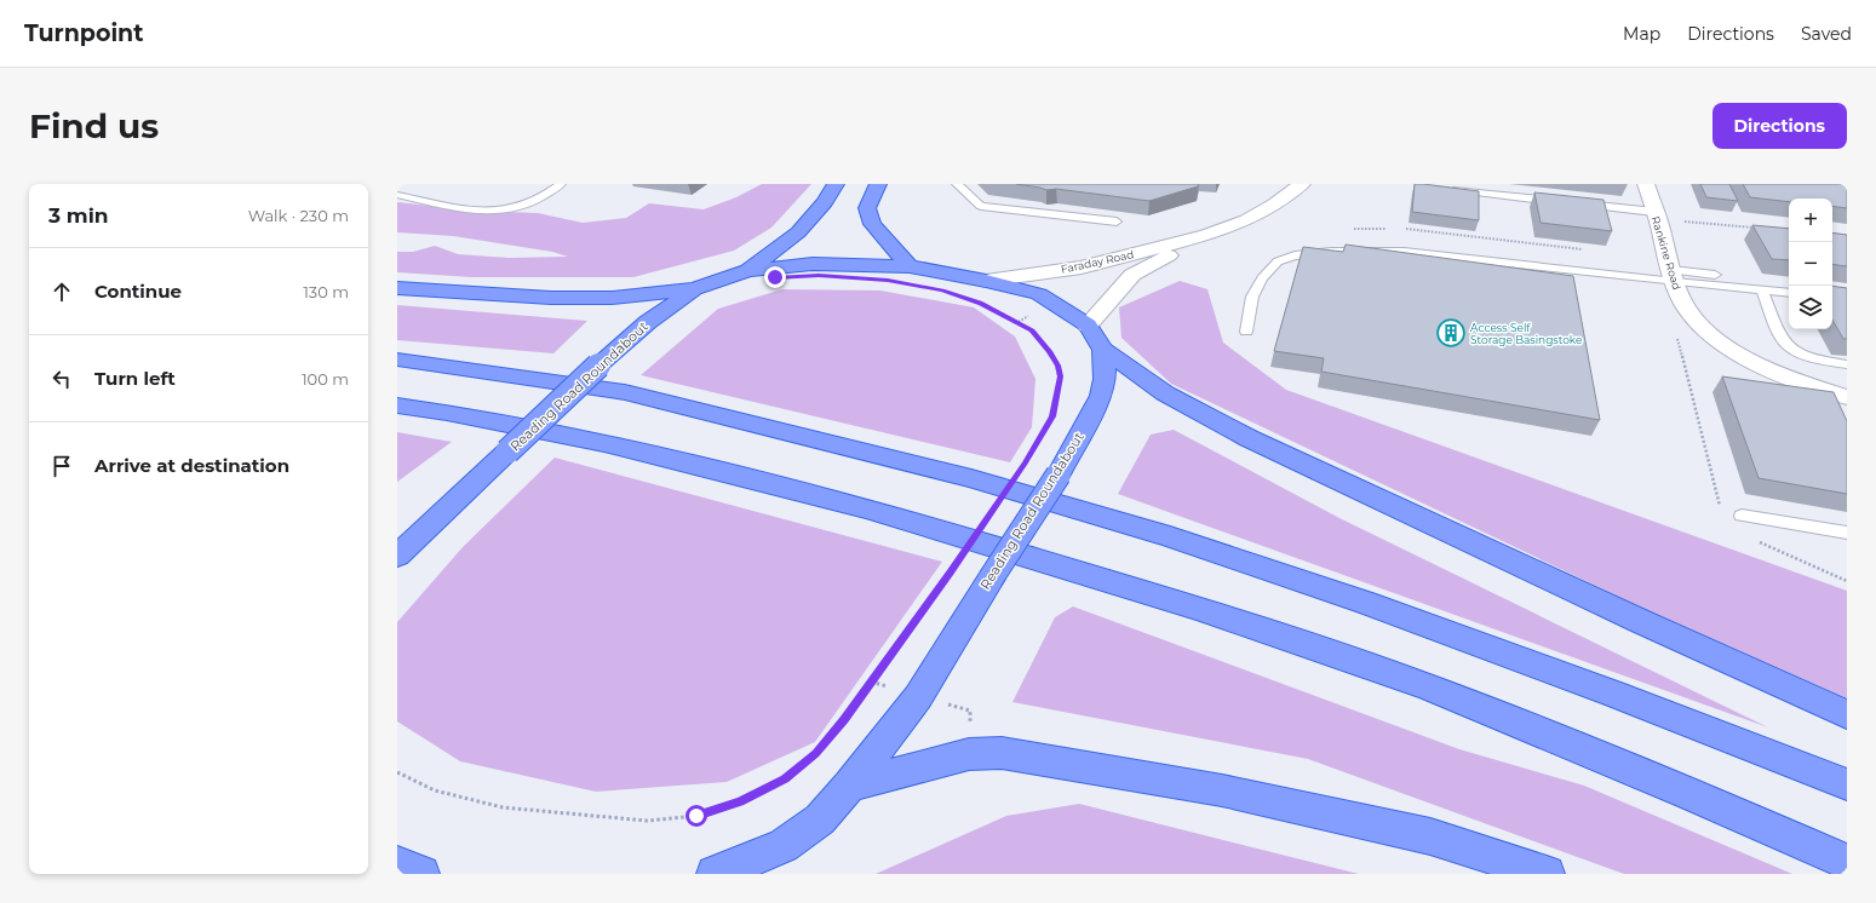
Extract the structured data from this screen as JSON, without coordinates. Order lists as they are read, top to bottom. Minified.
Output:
{"streets":{"highway":["Reading Road Roundabout"],"street":["Rankine Road","Faraday Road"]},"crossings":[["Faraday Road","Reading Road Roundabout"]],"places":{"building":["Access Self Storage Basingstoke"]},"page":{"header":"Turnpoint","nav":["Map","Directions","Saved"],"buttons":"Directions","title":"Find us","heading":["3 min","Walk · 230 m"],"map_buttons":["+","−"],"list":[["Continue","130 m"],["Turn left","100 m"],"Arrive at destination"]}}
